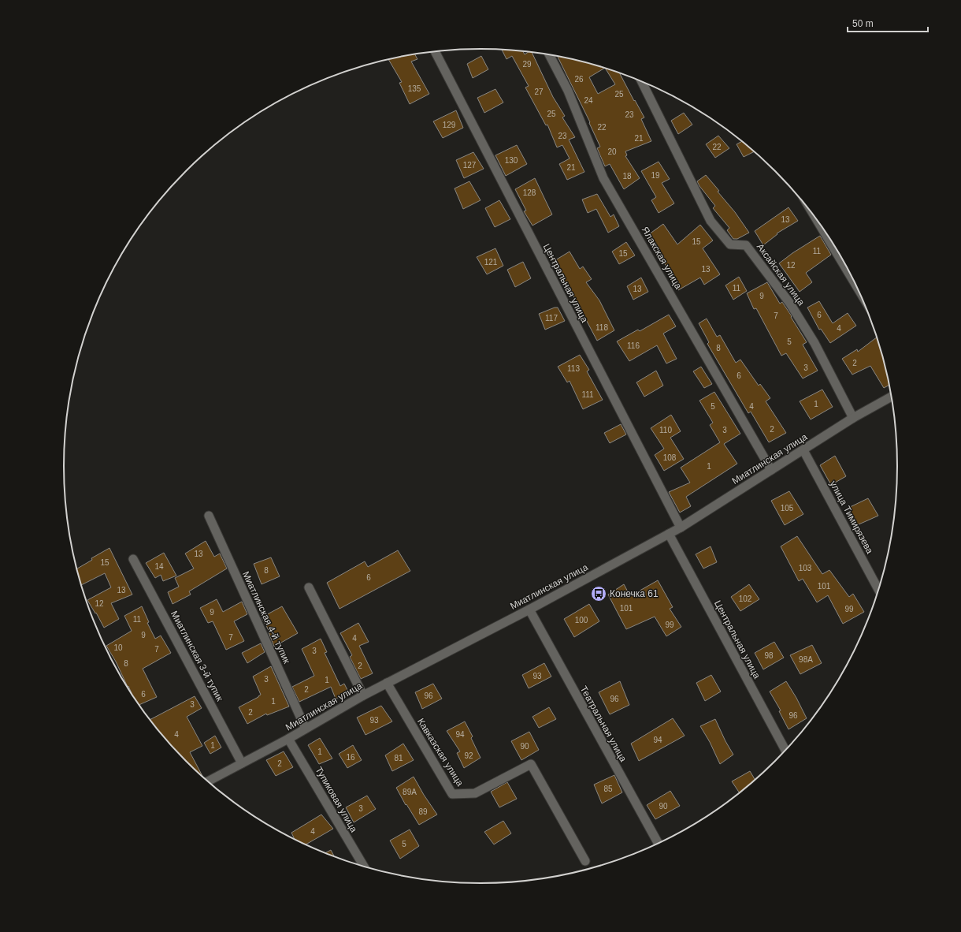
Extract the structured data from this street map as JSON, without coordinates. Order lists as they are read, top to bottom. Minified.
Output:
{"streets":{"street":["Ялакская улица","Аксайская улица","Центральная улица","Миатлинская улица","улица Тимирязева","Миатлинская 4-й тупик","Миатлинская 3-й тупик","Театральная улица","Кавказская улица","Тупиковая улица"]},"crossings":[["Ялакская улица","Миатлинская улица"],["Аксайская улица","Миатлинская улица"],["Центральная улица","Миатлинская улица"],["Миатлинская улица","улица Тимирязева"],["Миатлинская улица","Миатлинская 4-й тупик"],["Миатлинская улица","Миатлинская 3-й тупик"],["Миатлинская улица","Театральная улица"],["Миатлинская улица","Кавказская улица"],["Миатлинская улица","Тупиковая улица"]],"places":{"bus stop":["Конечка 61"]},"house_numbers":["29","26","135","27","25","24","25","23","129","22","23","21","22","20","130","127","21","19","18","128","13","15","11","15","121","12","13","11","13","9","6","7","117","118","4","5","116","8","2","3","113","6","111","1","5","4","2","110","3","108","1","105","13","15","14","103","8","6","101","13","102","12","101","99","9","11","100","99","9","7","4","10","7","3","98","98А","8","2","93","3","1","2","6","96","96","1","3","2","96","93","4","94","94","1","90","1","92","16","81","2","85","89А","90","3","89","4","5"],"scale_bar":"50 m"}
